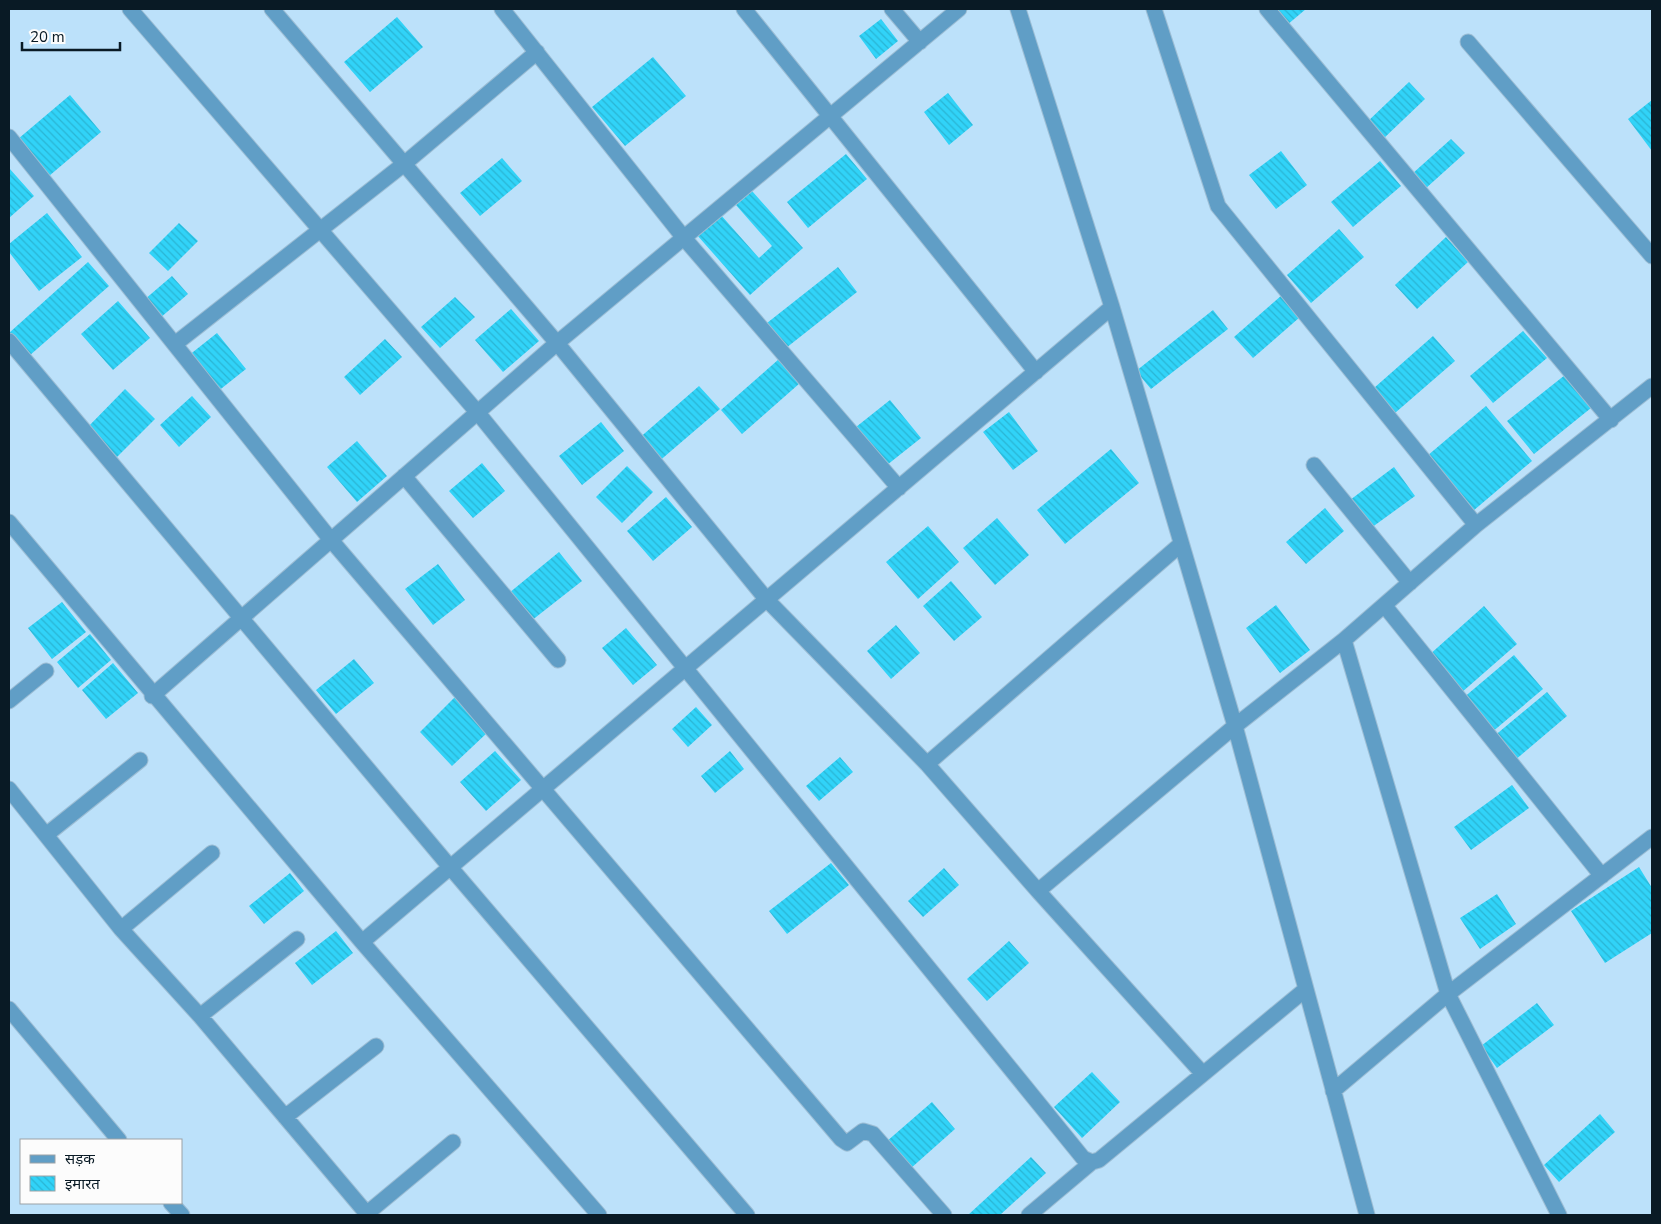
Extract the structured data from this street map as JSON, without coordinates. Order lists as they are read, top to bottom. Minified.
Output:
{"legend":["सड़क","इमारत"],"scale_bar":"20 m"}
